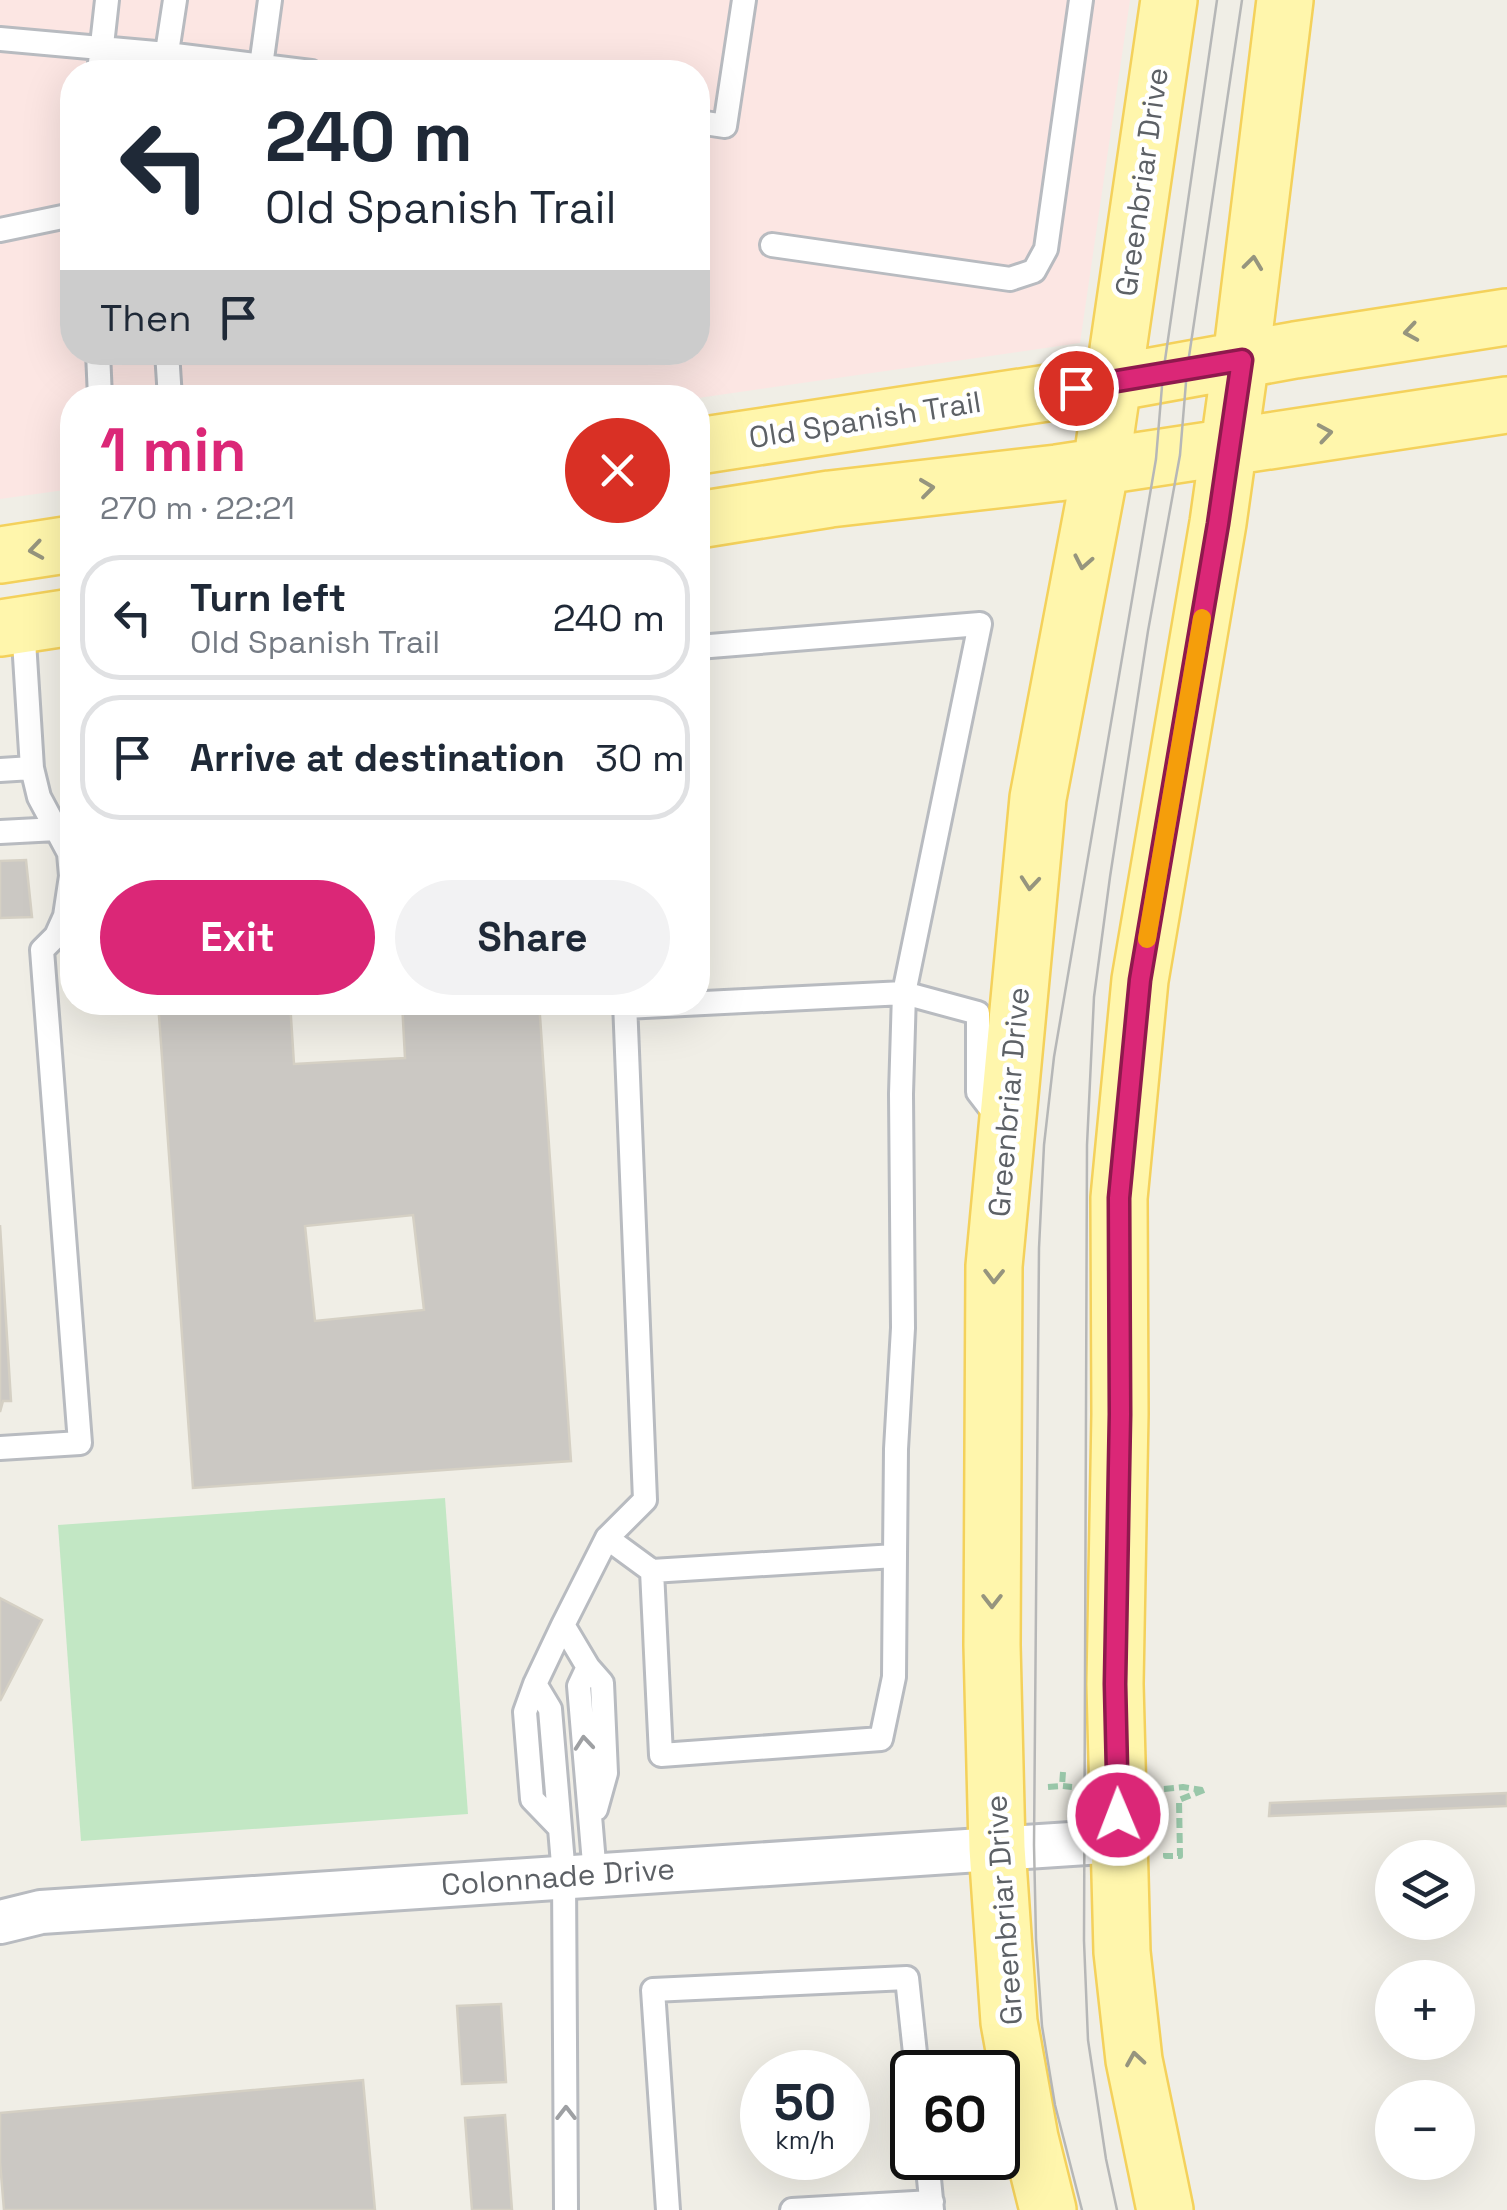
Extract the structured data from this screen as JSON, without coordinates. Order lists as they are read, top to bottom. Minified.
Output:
{"streets":{"main road":["Greenbriar Drive","Old Spanish Trail"],"street":["Colonnade Drive"]},"crossings":[["Greenbriar Drive","Old Spanish Trail"],["Greenbriar Drive","Colonnade Drive"]],"page":{"turn":["240 m","Old Spanish Trail"],"then":"Then","heading":["1 min","270 m · 22:21"],"list":[{"name":"Turn left","note":"Old Spanish Trail","value":"240 m"},{"name":"Arrive at destination","value":"30 m"}],"buttons":["Exit","Share"],"map_buttons":["+","−"],"speed":"50 km/h","limit":"60"}}
